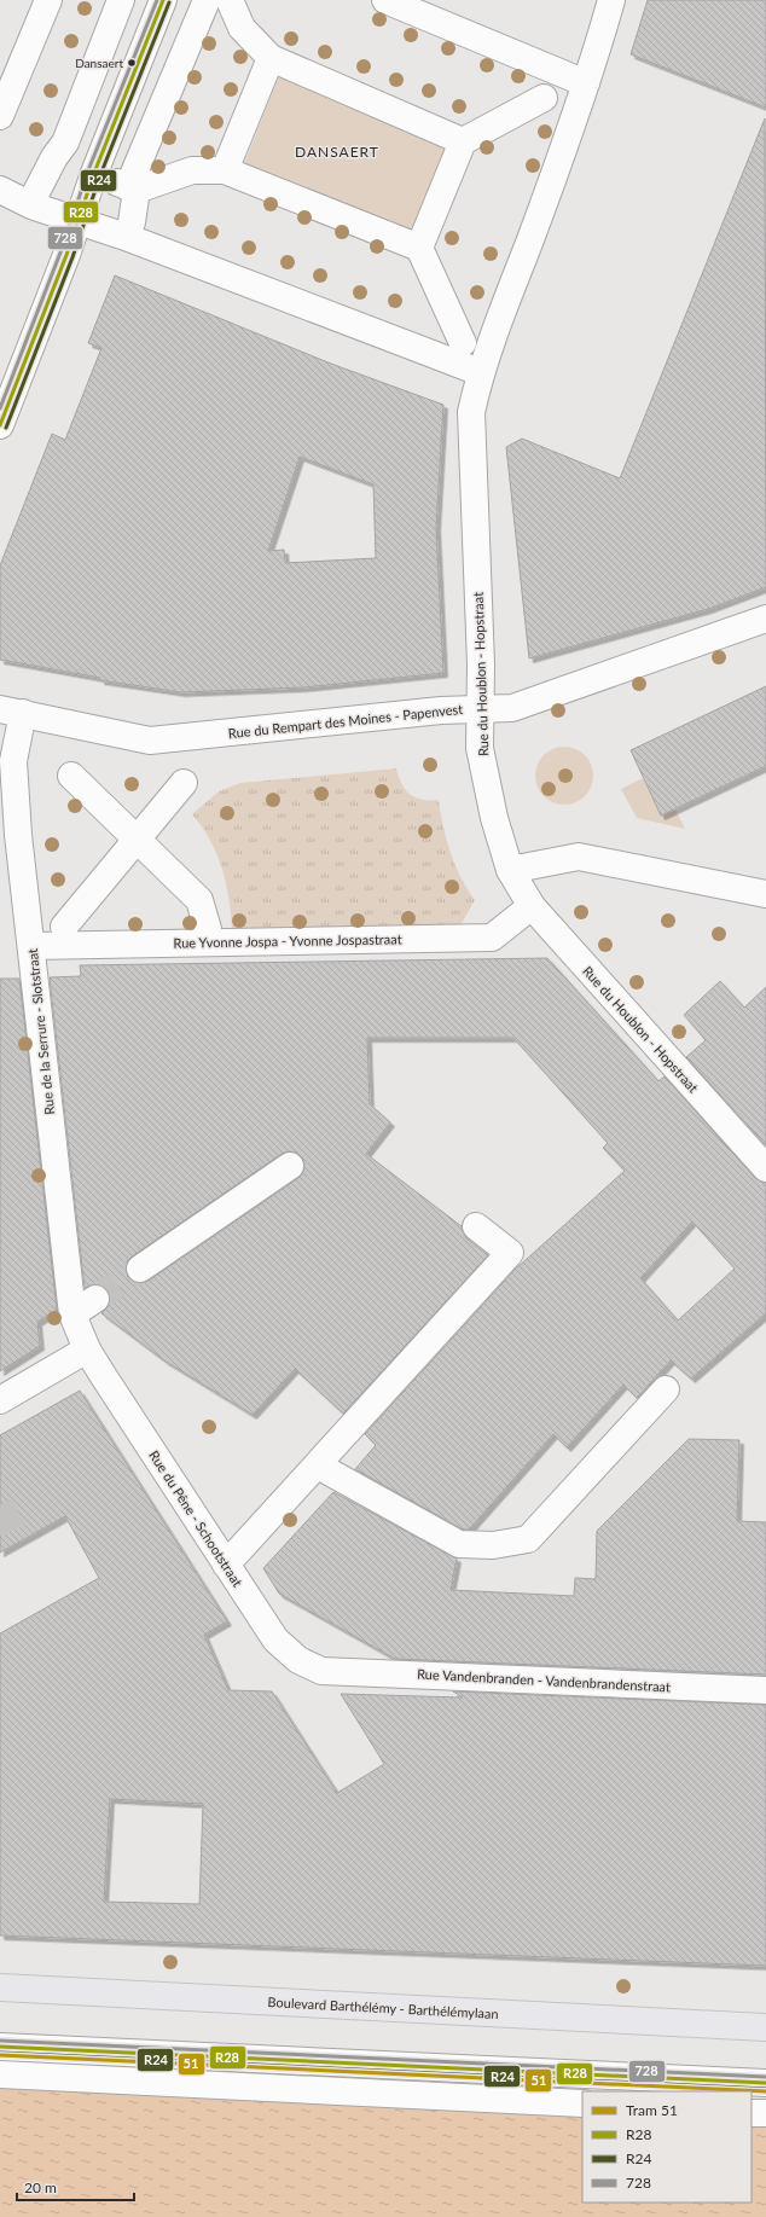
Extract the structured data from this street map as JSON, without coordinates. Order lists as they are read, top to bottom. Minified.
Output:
{"streets":{"main road":["Boulevard Barthélémy - Barthélémylaan"],"street":["Rue du Houblon - Hopstraat","Rue du Rempart des Moines - Papenvest","Rue Yvonne Jospa - Yvonne Jospastraat","Rue de la Serrure - Slotstraat","Rue du Pêne - Schootstraat","Rue Vandenbranden - Vandenbrandenstraat"]},"crossings":[["Rue du Houblon - Hopstraat","Rue du Rempart des Moines - Papenvest"],["Rue du Houblon - Hopstraat","Rue Yvonne Jospa - Yvonne Jospastraat"],["Rue du Rempart des Moines - Papenvest","Rue de la Serrure - Slotstraat"],["Rue Yvonne Jospa - Yvonne Jospastraat","Rue de la Serrure - Slotstraat"],["Rue de la Serrure - Slotstraat","Rue du Pêne - Schootstraat"],["Rue du Pêne - Schootstraat","Rue Vandenbranden - Vandenbrandenstraat"]],"districts":["DANSAERT"],"places":["Dansaert"],"lines":["transit line R28","transit line 728","transit line R24","tram line 51"],"legend":["Tram 51","R28","R24","728"],"scale_bar":"20 m"}
